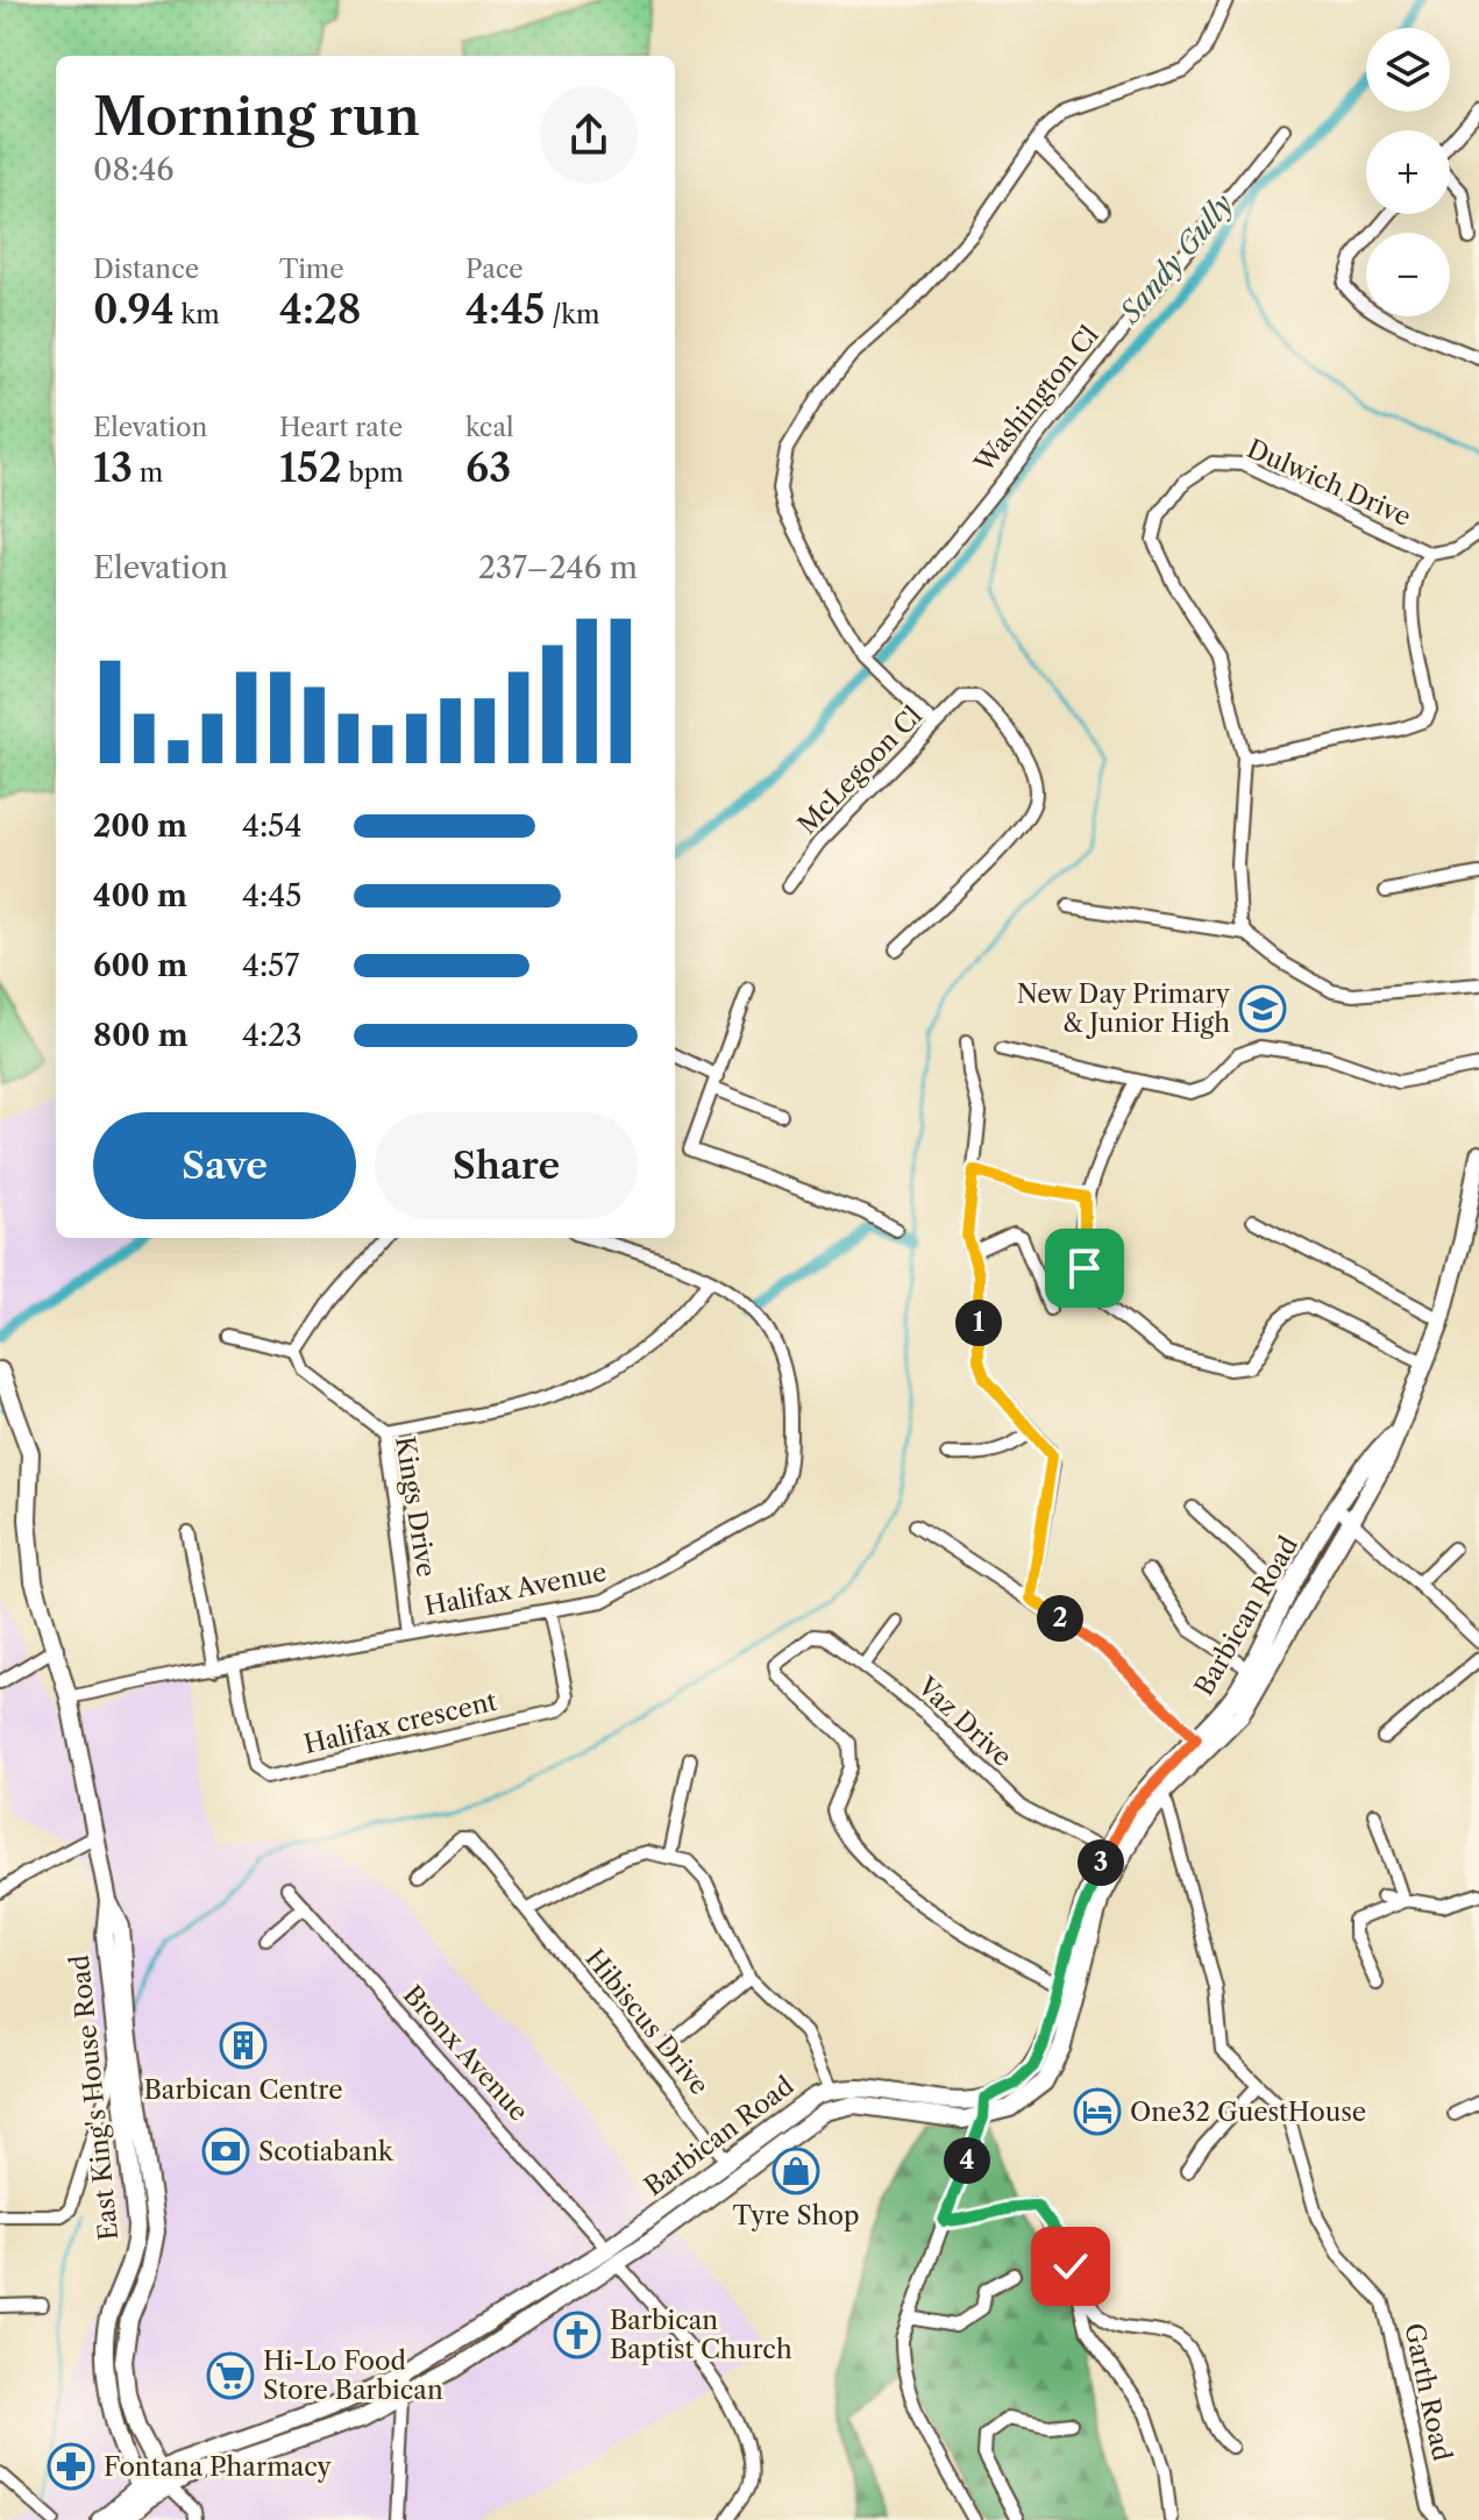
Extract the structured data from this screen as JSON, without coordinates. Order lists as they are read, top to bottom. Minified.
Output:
{"streets":{"main road":["Barbican Road","East King's House Road"],"street":["Washington Cl","Dulwich Drive","McLegoon Cl","Kings Drive","Halifax Avenue","Vaz Drive","Halifax crescent","Hibiscus Drive","Bronx Avenue","Garth Road"]},"crossings":[["Kings Drive","Halifax Avenue"],["Halifax Avenue","Halifax crescent"],["Halifax Avenue","East King's House Road"],["Barbican Road","Vaz Drive"],["Barbican Road","Hibiscus Drive"],["Barbican Road","Bronx Avenue"],["Barbican Road","East King's House Road"],["Barbican Road","Garth Road"]],"water":["Sandy Gully"],"places":{"school or university":["New Day Primary & Junior High"],"building":["Barbican Centre"],"hotel":["One32 GuestHouse"],"bank":["Scotiabank"],"shop":["Tyre Shop"],"church":["Barbican Baptist Church"],"supermarket":["Hi-Lo Food Store Barbican"],"pharmacy":["Fontana Pharmacy"]},"page":{"map_buttons":["+","−"],"heading":["Morning run","08:46"],"stats":[["Distance","0.94 km"],["Time","4:28"],["Pace","4:45 /km"],["Elevation","13 m"],["Heart rate","152 bpm"],["kcal","63"]],"chart":["Elevation","237–246 m"],"list":[{"name":"200 m","note":"4:54"},{"name":"400 m","note":"4:45"},{"name":"600 m","note":"4:57"},{"name":"800 m","note":"4:23"}],"buttons":["Save","Share"],"pins":["1","2","3","4"]}}
